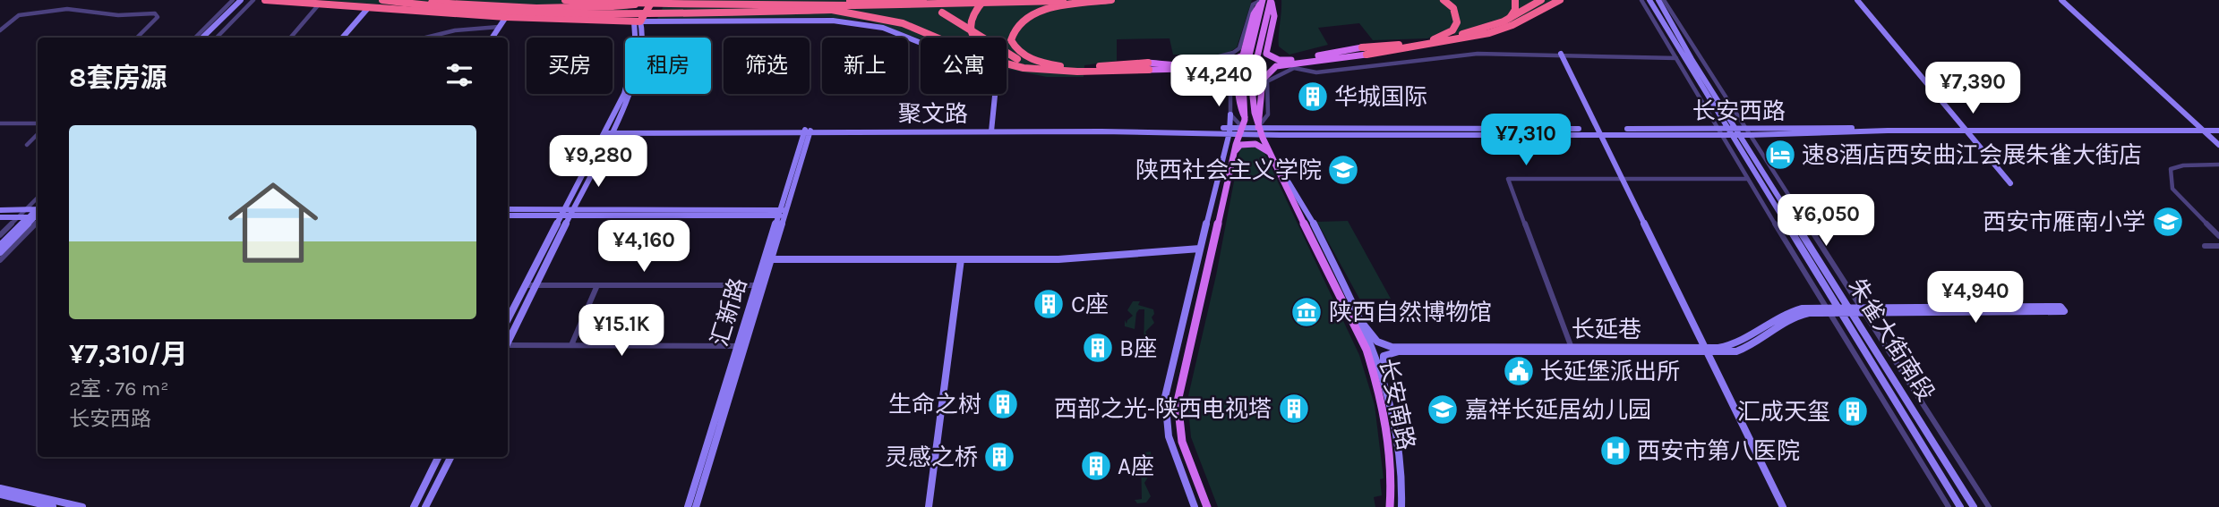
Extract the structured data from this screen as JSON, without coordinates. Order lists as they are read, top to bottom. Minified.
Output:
{"streets":{"main road":["长安南路"],"street":["长安西路","聚文路","汇新路","长延巷","朱雀大街南段"]},"crossings":[["长安西路","聚文路"],["长安西路","朱雀大街南段"],["长安西路","长安南路"],["聚文路","汇新路"],["聚文路","长安南路"],["长延巷","朱雀大街南段"]],"places":{"building":["华城国际","C座","B座","生命之树","西部之光-陕西电视塔","汇成天玺","灵感之桥","A座"],"hotel":["速8酒店西安曲江会展朱雀大街店"],"school or university":["陕西社会主义学院","西安市雁南小学","嘉祥长延居幼儿园"],"museum":["陕西自然博物馆"],"public building":["长延堡派出所"],"hospital":["西安市第八医院"]},"page":{"chip":["买房","租房","筛选","新上","公寓"],"heading":"8套房源","price":["¥4,240","¥7,390","¥7,310","¥9,280","¥6,050","¥4,160","¥4,940","¥15.1K"],"list":[{"name":"¥7,310/月","note":"2室 · 76 m² · 长安西路"}]}}
